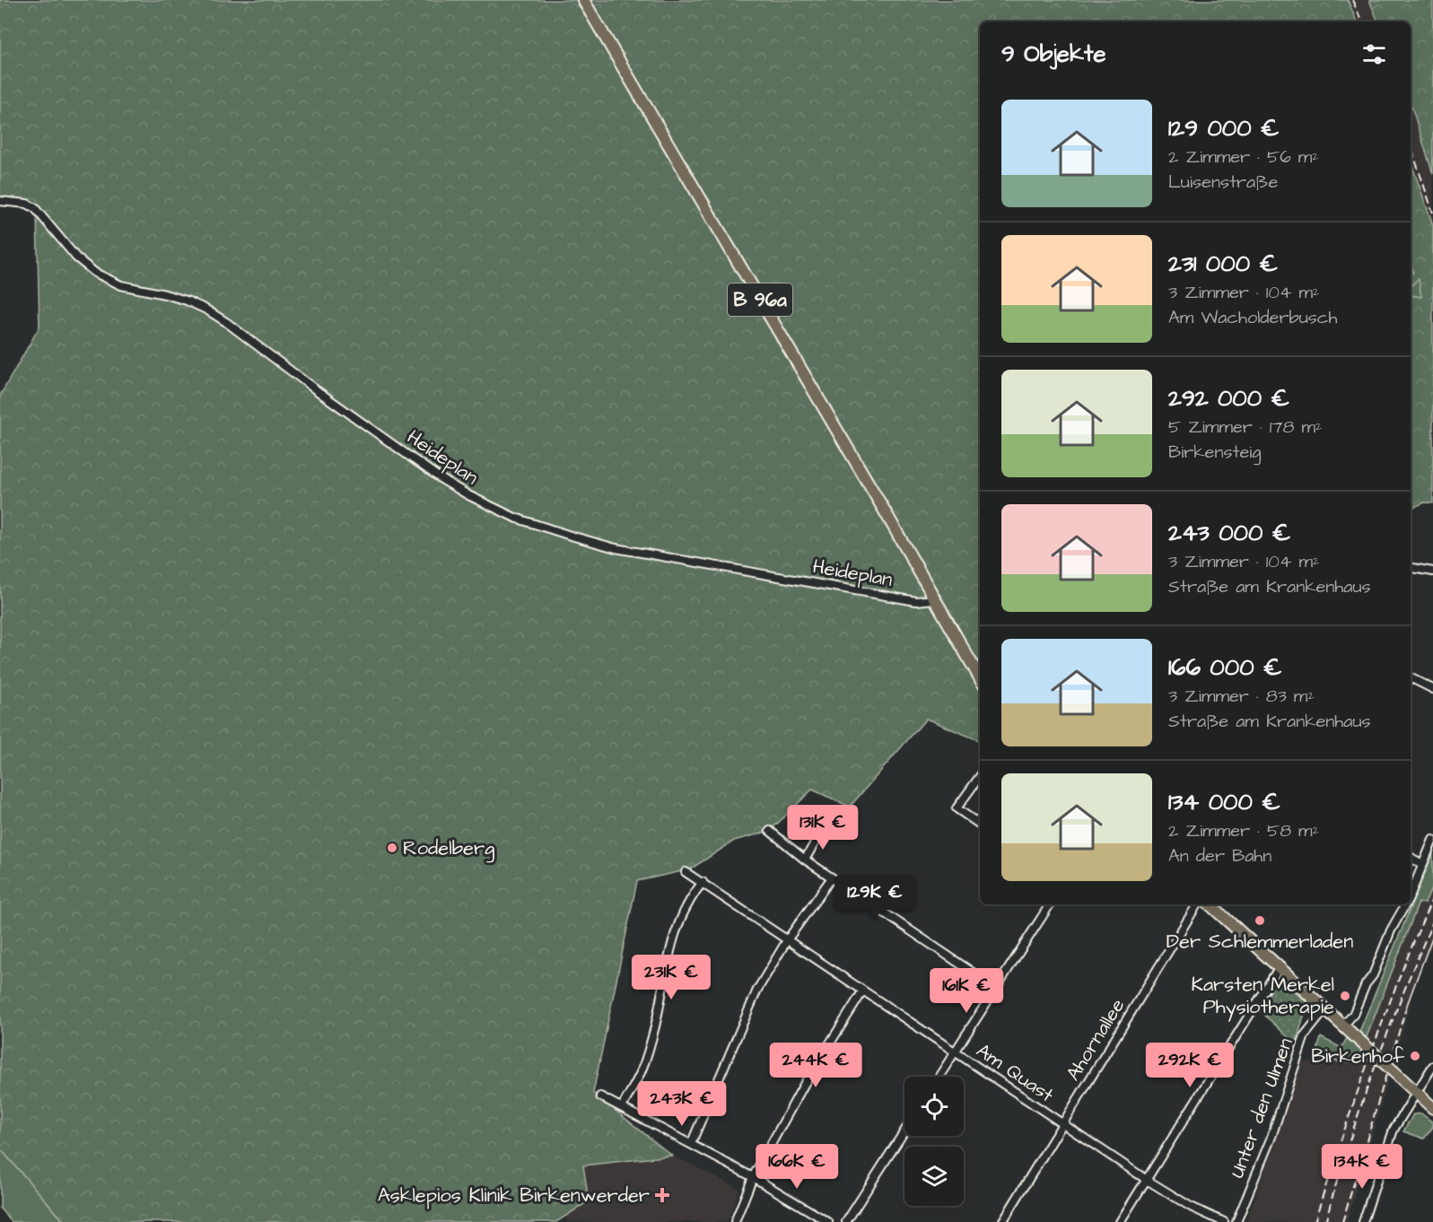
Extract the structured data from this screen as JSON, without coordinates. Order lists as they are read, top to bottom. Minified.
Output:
{"streets":{"main road":["B 96a"],"street":["Heideplan","Ahornallee","Am Quast","Unter den Ulmen"]},"crossings":[["B 96a","Heideplan"],["Ahornallee","Am Quast"]],"places":{"other":["Rodelberg","Der Schlemmerladen","Karsten Merkel Physiotherapie","Birkenhof"],"health":["Asklepios Klinik Birkenwerder"]},"page":{"heading":"9 Objekte","list":[{"name":"129 000 €","note":"2 Zimmer · 56 m² · Luisenstraße"},{"name":"231 000 €","note":"3 Zimmer · 104 m² · Am Wacholderbusch"},{"name":"292 000 €","note":"5 Zimmer · 178 m² · Birkensteig"},{"name":"243 000 €","note":"3 Zimmer · 104 m² · Straße am Krankenhaus"},{"name":"166 000 €","note":"3 Zimmer · 83 m² · Straße am Krankenhaus"},{"name":"134 000 €","note":"2 Zimmer · 58 m² · An der Bahn"}],"price":["131K €","129K €","231K €","161K €","244K €","292K €","243K €","166K €","134K €"]}}
